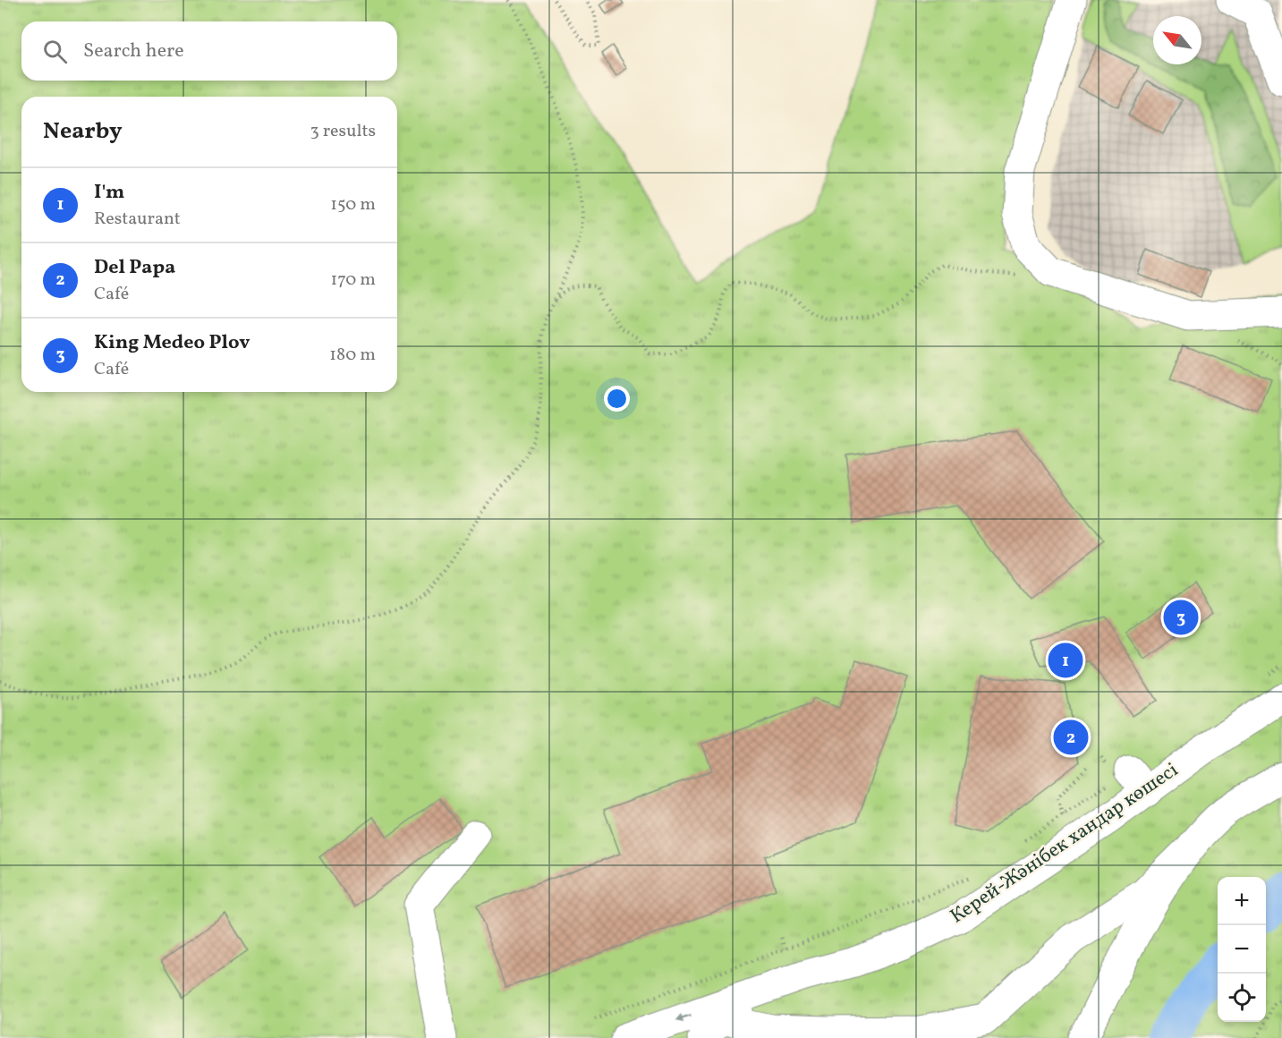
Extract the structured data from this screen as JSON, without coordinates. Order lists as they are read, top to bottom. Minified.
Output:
{"streets":{"street":["Керей-Жәнібек хандар көшесі"]},"north":"top left","page":{"search":"Search here","heading":["Nearby","3 results"],"list":[{"mark":"1","name":"I'm","note":"Restaurant","value":"150 m"},{"mark":"2","name":"Del Papa","note":"Café","value":"170 m"},{"mark":"3","name":"King Medeo Plov","note":"Café","value":"180 m"}],"pins":["3","1","2"],"map_buttons":["+","−"]}}
